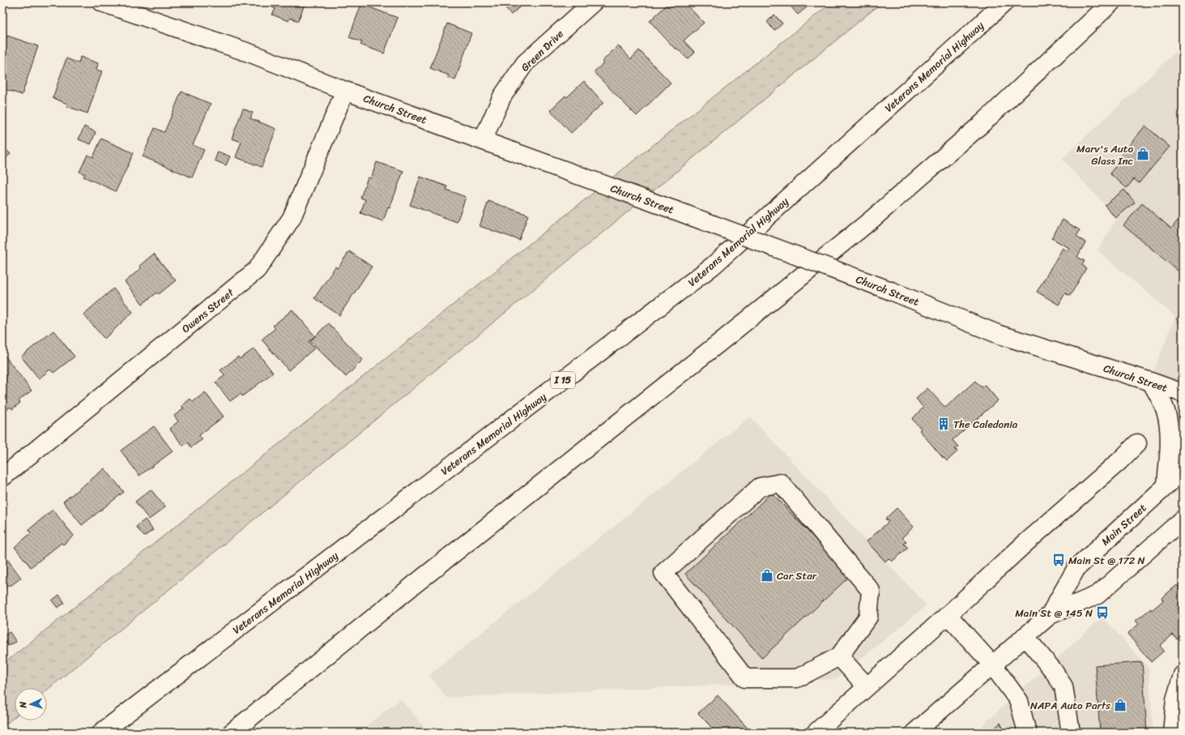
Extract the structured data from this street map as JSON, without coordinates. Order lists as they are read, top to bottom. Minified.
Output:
{"streets":{"main road":["Green Drive","Veterans Memorial Highway","Church Street","Owens Street","I 15","Main Street"]},"crossings":[["Green Drive","Church Street"],["Church Street","Owens Street"]],"places":{"shop":["Marv's Auto Glass Inc","Car Star","NAPA Auto Parts"],"building":["The Caledonia"],"bus stop":["Main St @ 172 N","Main St @ 145 N"]},"north":"left"}
